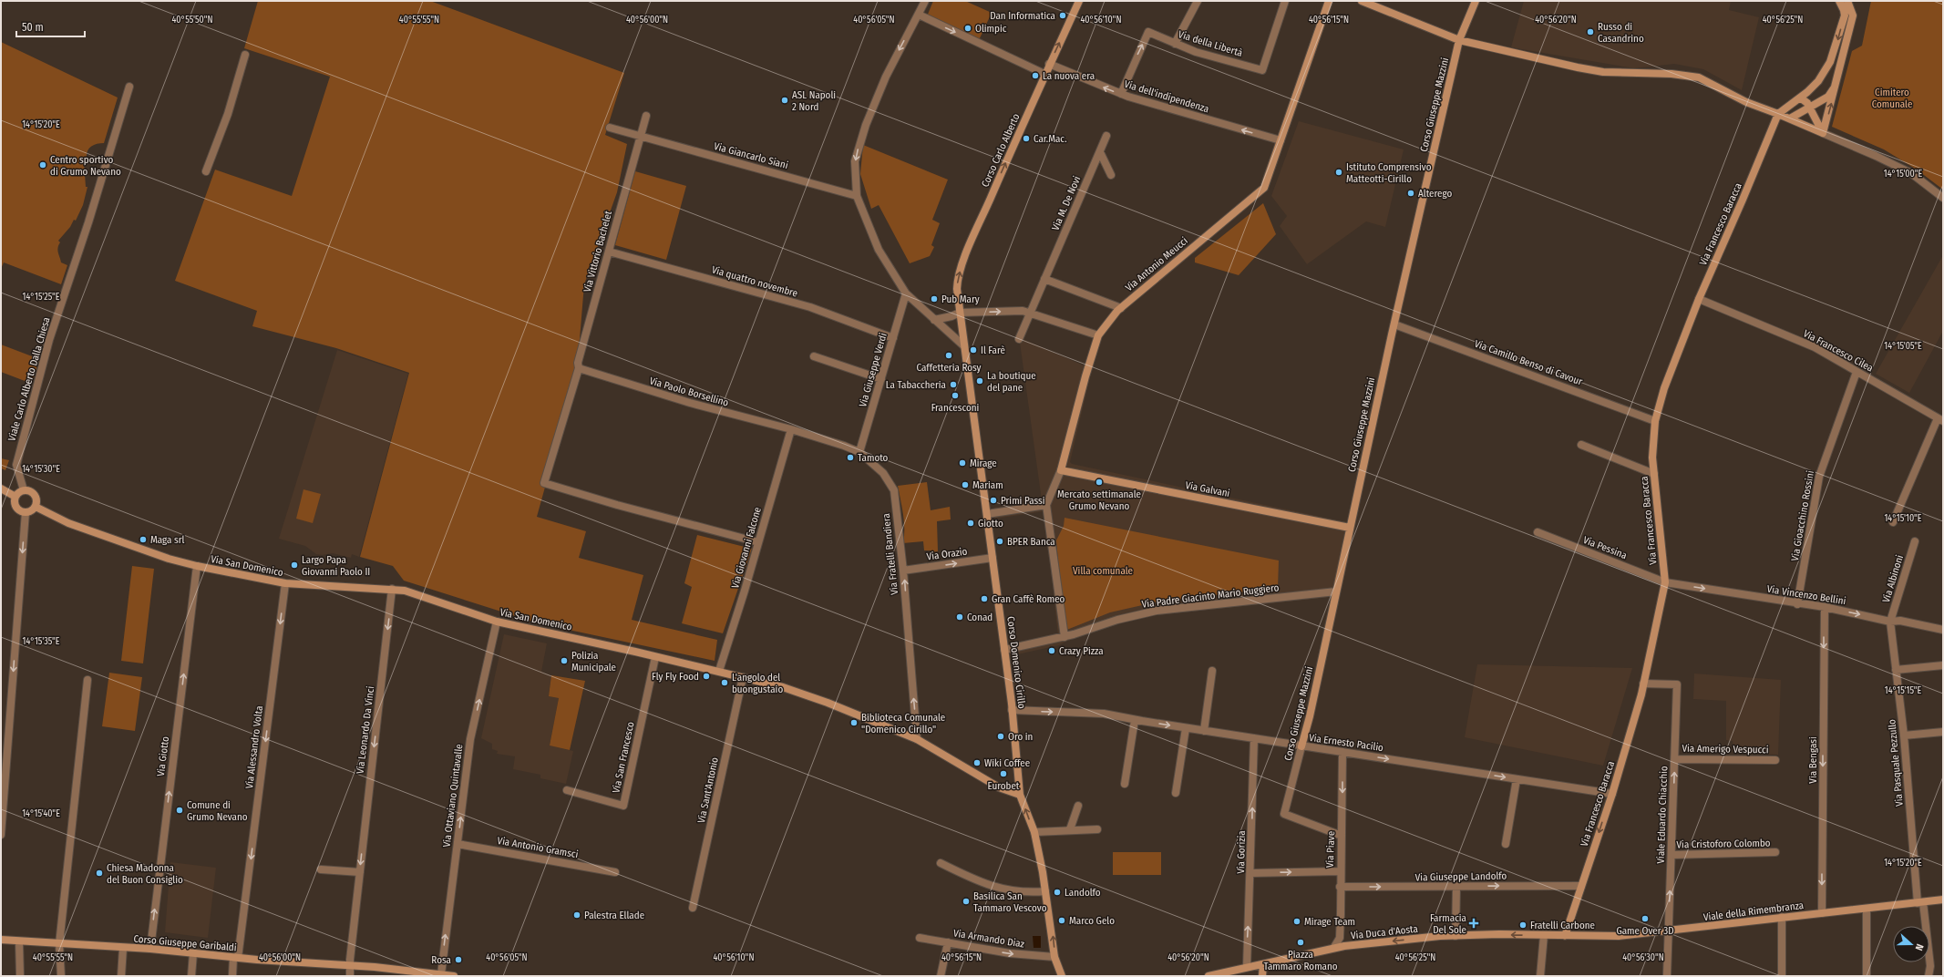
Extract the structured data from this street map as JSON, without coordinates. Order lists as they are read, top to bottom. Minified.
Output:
{"streets":{"street":["Via della Libertà","Via dell'indipendenza","Corso Giuseppe Mazzini","Corso Carlo Alberto","Via Giancarlo Siani","Via M. De Novi","Via Francesco Baracca","Via Vittorio Bachelet","Via Antonio Meucci","Via quattro novembre","Via Francesco Cilea","Via Camillo Benso di Cavour","Via Giuseppe Verdi","Viale Carlo Alberto Dalla Chiesa","Via Paolo Borsellino","Via Galvani","Via Gioacchino Rossini","Via Giovanni Falcone","Via Pessina","Via Fratelli Bandiera","Via Orazio","Via San Domenico","Via Albinoni","Via Vincenzo Bellini","Via Padre Giacinto Mario Ruggiero","Corso Domenico Cirillo","Via Leonardo Da Vinci","Via Ernesto Pacilio","Via Alessandro Volta","Via Amerigo Vespucci","Via Giotto","Via San Francesco","Via Bengasi","Via Pasquale Pezzullo","Via Sant'Antonio","Via Ottaviano Quintavalle","Viale Eduardo Chiacchio","Via Cristoforo Colombo","Via Antonio Gramsci","Via Piave","Via Gorizia","Via Giuseppe Landolfo","Viale della Rimembranza","Via Duca d'Aosta","Via Armando Diaz","Corso Giuseppe Garibaldi"]},"crossings":[["Via della Libertà","Via dell'indipendenza"],["Via dell'indipendenza","Corso Carlo Alberto"],["Via dell'indipendenza","Via Antonio Meucci"],["Corso Giuseppe Mazzini","Via Camillo Benso di Cavour"],["Corso Giuseppe Mazzini","Via Galvani"],["Corso Giuseppe Mazzini","Via Padre Giacinto Mario Ruggiero"],["Corso Giuseppe Mazzini","Via Ernesto Pacilio"],["Corso Giuseppe Mazzini","Via Piave"],["Corso Carlo Alberto","Corso Domenico Cirillo"],["Via Giancarlo Siani","Via Vittorio Bachelet"],["Via Francesco Baracca","Via Francesco Cilea"],["Via Francesco Baracca","Via Camillo Benso di Cavour"],["Via Francesco Baracca","Via Pessina"],["Via Francesco Baracca","Via Vincenzo Bellini"],["Via Francesco Baracca","Via Ernesto Pacilio"],["Via Francesco Baracca","Viale Eduardo Chiacchio"],["Via Francesco Baracca","Via Giuseppe Landolfo"],["Via Francesco Baracca","Viale della Rimembranza"],["Via Francesco Baracca","Via Duca d'Aosta"],["Via Vittorio Bachelet","Via quattro novembre"],["Via Vittorio Bachelet","Via Paolo Borsellino"],["Via Vittorio Bachelet","Via Giovanni Falcone"],["Via Antonio Meucci","Via Galvani"],["Via quattro novembre","Via Giuseppe Verdi"],["Via Francesco Cilea","Via Gioacchino Rossini"],["Via Giuseppe Verdi","Via Fratelli Bandiera"],["Viale Carlo Alberto Dalla Chiesa","Via San Domenico"],["Via Paolo Borsellino","Via Giovanni Falcone"],["Via Paolo Borsellino","Via Fratelli Bandiera"],["Via Gioacchino Rossini","Via Vincenzo Bellini"],["Via Giovanni Falcone","Via Fratelli Bandiera"],["Via Giovanni Falcone","Via San Domenico"],["Via Pessina","Via Vincenzo Bellini"],["Via Fratelli Bandiera","Via Orazio"],["Via Fratelli Bandiera","Via San Domenico"],["Via Orazio","Corso Domenico Cirillo"],["Via San Domenico","Corso Domenico Cirillo"],["Via San Domenico","Via Leonardo Da Vinci"],["Via San Domenico","Via Alessandro Volta"],["Via San Domenico","Via Giotto"],["Via San Domenico","Via San Francesco"],["Via San Domenico","Via Sant'Antonio"],["Via San Domenico","Via Ottaviano Quintavalle"],["Via Albinoni","Via Vincenzo Bellini"],["Via Albinoni","Via Pasquale Pezzullo"],["Via Vincenzo Bellini","Via Bengasi"],["Via Vincenzo Bellini","Via Pasquale Pezzullo"],["Via Padre Giacinto Mario Ruggiero","Corso Domenico Cirillo"],["Corso Domenico Cirillo","Via Ernesto Pacilio"],["Corso Domenico Cirillo","Via Armando Diaz"],["Via Leonardo Da Vinci","Corso Giuseppe Garibaldi"],["Via Ernesto Pacilio","Via Piave"],["Via Ernesto Pacilio","Via Gorizia"],["Via Alessandro Volta","Corso Giuseppe Garibaldi"],["Via Amerigo Vespucci","Viale Eduardo Chiacchio"],["Via Giotto","Corso Giuseppe Garibaldi"],["Via Bengasi","Viale della Rimembranza"],["Via Pasquale Pezzullo","Viale della Rimembranza"],["Via Ottaviano Quintavalle","Via Antonio Gramsci"],["Via Ottaviano Quintavalle","Corso Giuseppe Garibaldi"],["Viale Eduardo Chiacchio","Via Cristoforo Colombo"],["Viale Eduardo Chiacchio","Viale della Rimembranza"],["Via Piave","Via Giuseppe Landolfo"],["Via Piave","Via Duca d'Aosta"],["Via Gorizia","Via Duca d'Aosta"],["Viale della Rimembranza","Via Duca d'Aosta"]],"one_way":["Via dell'indipendenza","Corso Carlo Alberto","Via Fratelli Bandiera","Via Orazio","Via Vincenzo Bellini","Via Leonardo Da Vinci","Via Ernesto Pacilio","Via Alessandro Volta","Via Giotto","Via Bengasi","Via Ottaviano Quintavalle","Viale Eduardo Chiacchio","Via Piave","Via Gorizia","Via Giuseppe Landolfo","Via Duca d'Aosta"],"parks":["Cimitero Comunale","Villa comunale"],"places":{"other":["Dan Informatica","Olimpic","Russo di Casandrino","La nuova era","ASL Napoli 2 Nord","Car.Mac.","Centro sportivo di Grumo Nevano","Istituto Comprensivo Matteotti-Cirillo","Alterego","Pub Mary","Il Farè","Caffetteria Rosy","La boutique del pane","La Tabaccheria","Francesconi","Tamoto","Mirage","Mercato settimanale Grumo Nevano","Mariam","Primi Passi","Giotto","Maga srl","BPER Banca","Largo Papa Giovanni Paolo II","Gran Caffè Romeo","Conad","Crazy Pizza","Polizia Municipale","Fly Fly Food","L'angolo del buongustaio","Biblioteca Comunale \"Domenico Cirillo\"","Oro in","Wiki Coffee","Eurobet","Comune di Grumo Nevano","Chiesa Madonna del Buon Consiglio","Landolfo","Basilica San Tammaro Vescovo","Palestra Ellade","Game Over 3D","Marco Gelo","Mirage Team","Fratelli Carbone","Piazza Tammaro Romano","Rosa"],"health":["Farmacia Del Sole"]},"scale_bar":"50 m","north":"right","coordinates":["40°55'55\"N","40°56'00\"N","40°56'05\"N","40°56'10\"N","40°56'15\"N","40°56'20\"N","40°56'25\"N","40°55'50\"N","14°15'20\"E","14°15'00\"E","14°15'25\"E","14°15'05\"E","14°15'30\"E","14°15'10\"E","14°15'35\"E","14°15'15\"E","14°15'40\"E","40°56'30\"N"]}
